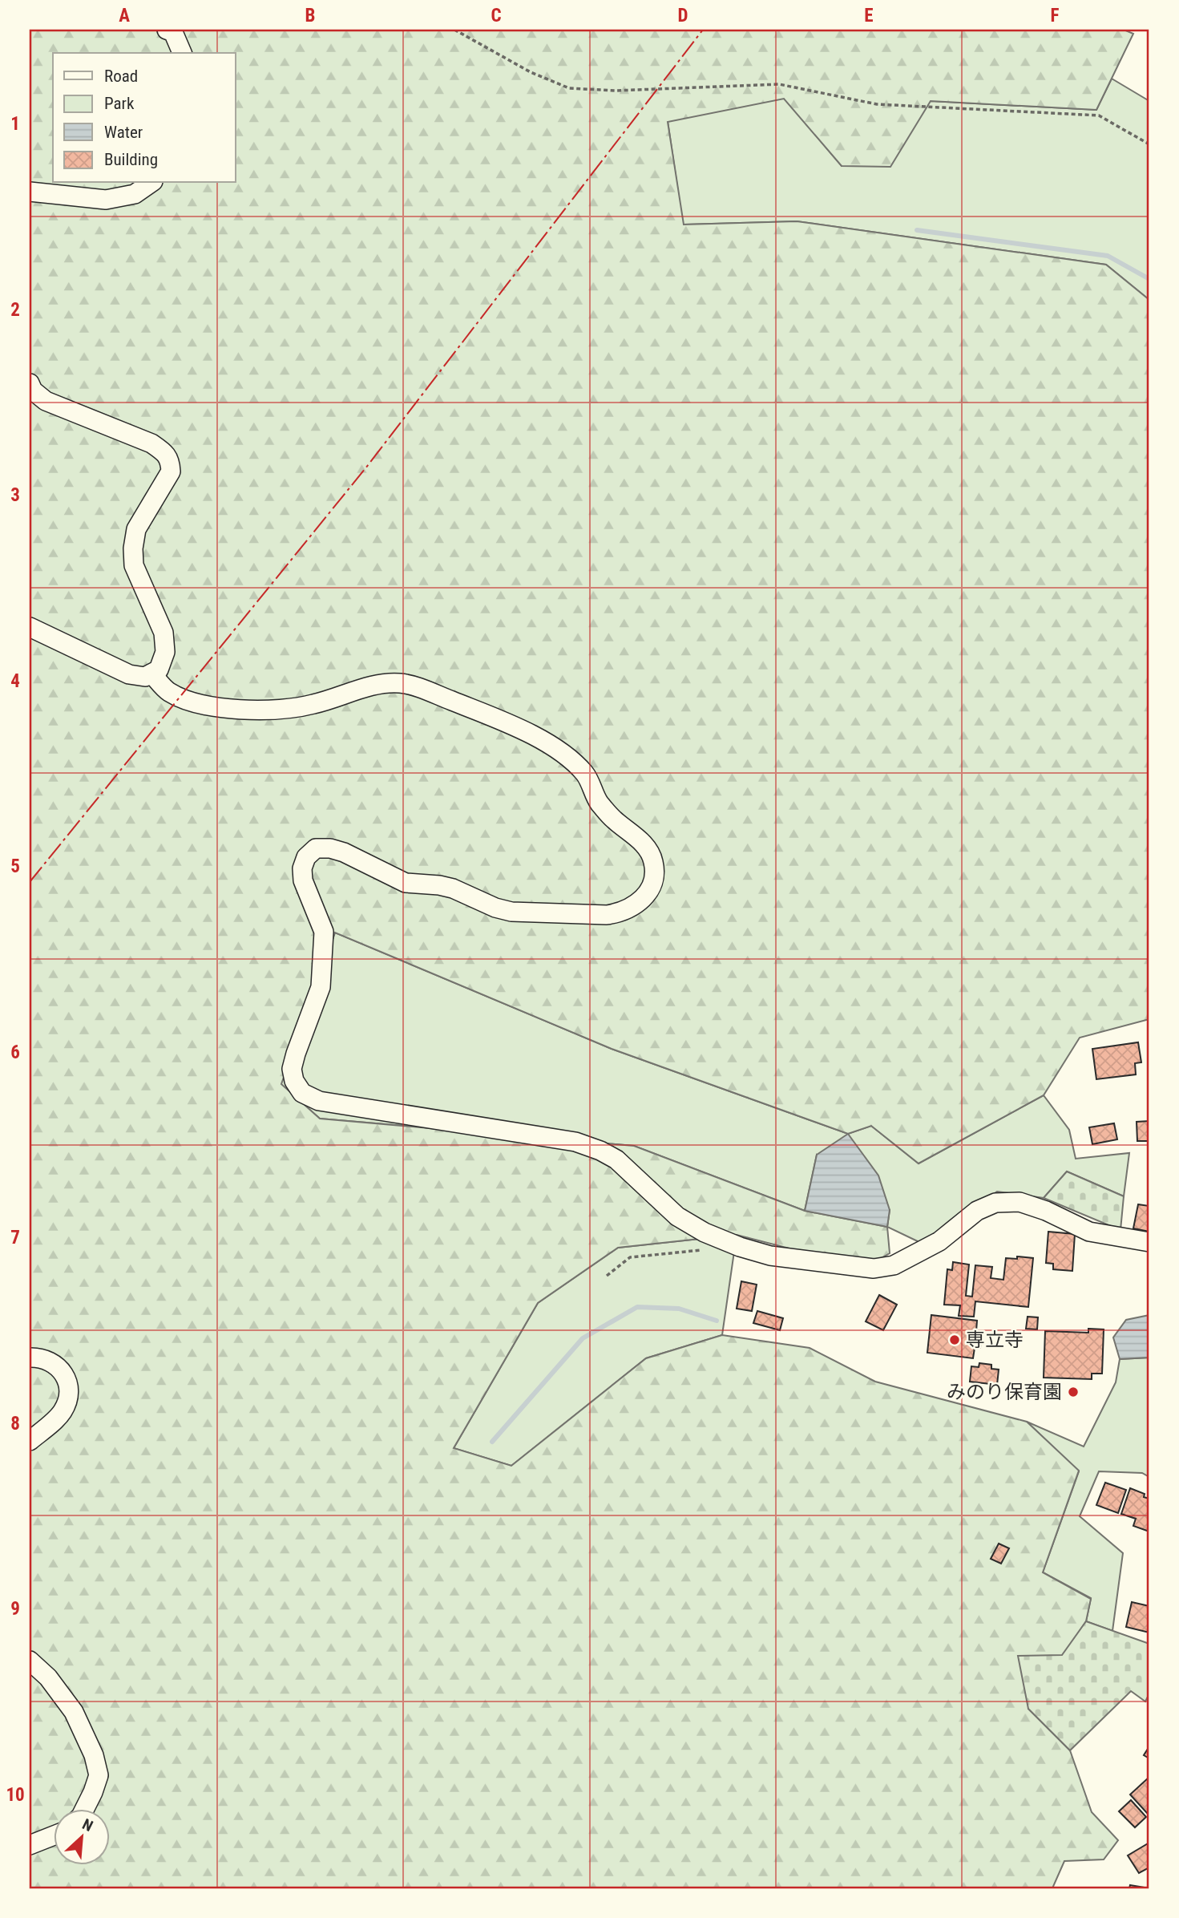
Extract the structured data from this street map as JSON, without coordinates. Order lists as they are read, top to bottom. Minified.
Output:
{"places":["専立寺","みのり保育園"],"legend":["Road","Park","Water","Building"],"north":"top right","grid":{"columns":["A","B","C","D","E","F"],"rows":["1","2","3","4","5","6","7","8","9","10"]}}
